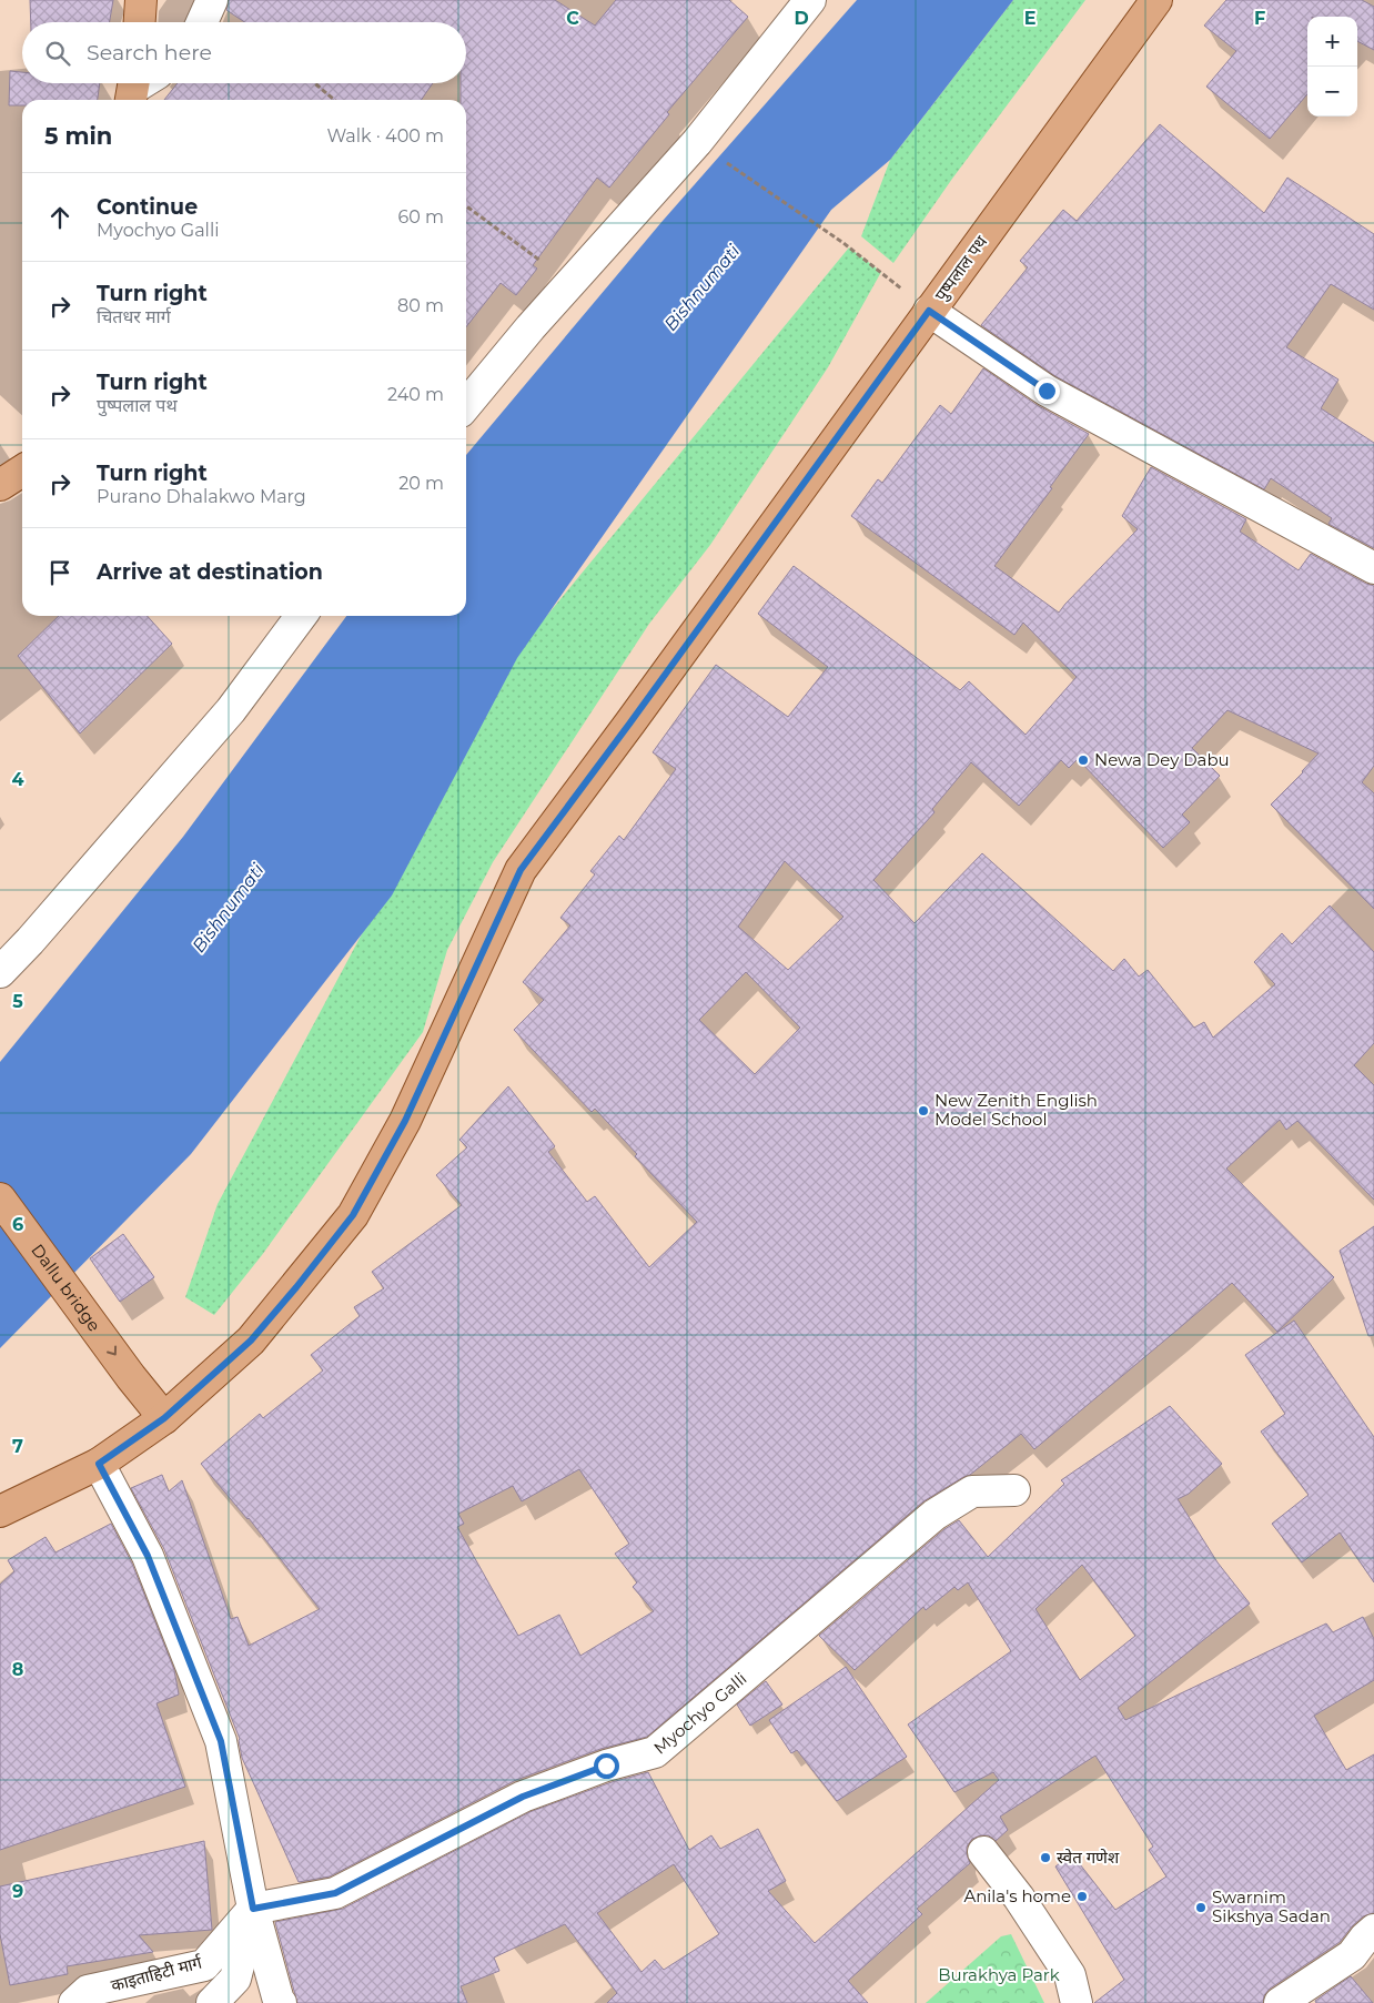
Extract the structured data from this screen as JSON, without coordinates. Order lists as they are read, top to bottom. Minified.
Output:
{"streets":{"main road":["पुष्पलाल पथ","Dallu bridge"],"street":["Myochyo Galli","काइताहिटी मार्ग"]},"crossings":[["पुष्पलाल पथ","Dallu bridge"],["Myochyo Galli","काइताहिटी मार्ग"]],"one_way":["Dallu bridge"],"water":["Bishnumati"],"parks":["Burakhya Park"],"places":["Newa Dey Dabu","New Zenith English Model School","स्वेत गणेश","Anila's home","Swarnim Sikshya Sadan"],"page":{"map_buttons":["+","−"],"search":"Search here","heading":["5 min","Walk · 400 m"],"list":[["Continue","Myochyo Galli","60 m"],["Turn right","चितधर मार्ग","80 m"],["Turn right","पुष्पलाल पथ","240 m"],["Turn right","Purano Dhalakwo Marg","20 m"],"Arrive at destination"]},"grid":{"columns":["C","D","E","F"],"rows":["4","5","6","7","8","9"]}}
